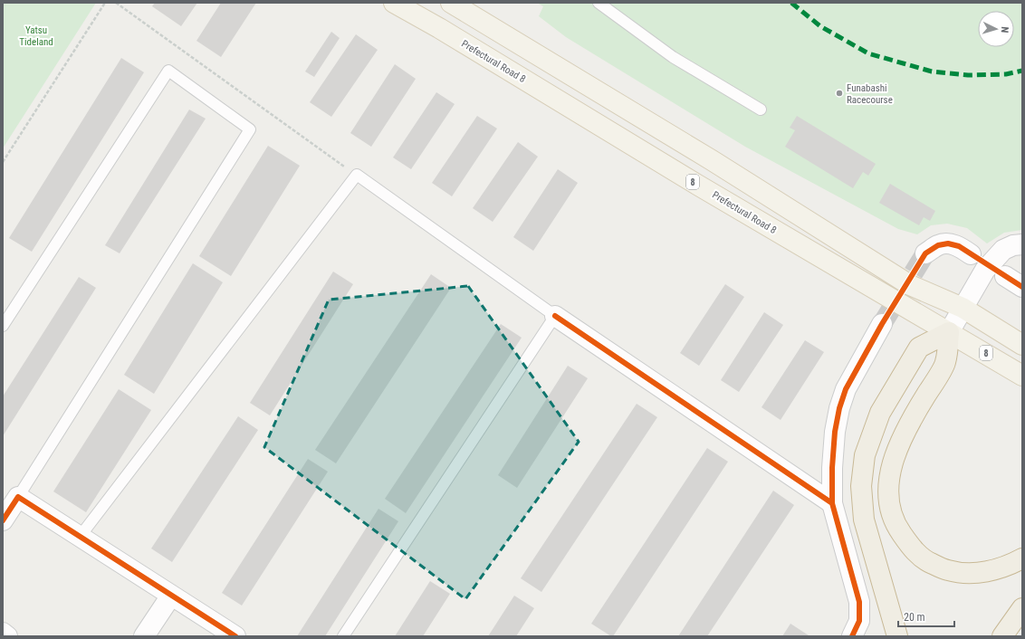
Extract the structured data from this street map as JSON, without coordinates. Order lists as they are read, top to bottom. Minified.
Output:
{"streets":{"main road":["Prefectural Road 8","8"]},"parks":["Yatsu Tideland"],"places":["Funabashi Racecourse"],"scale_bar":"20 m","north":"right"}
